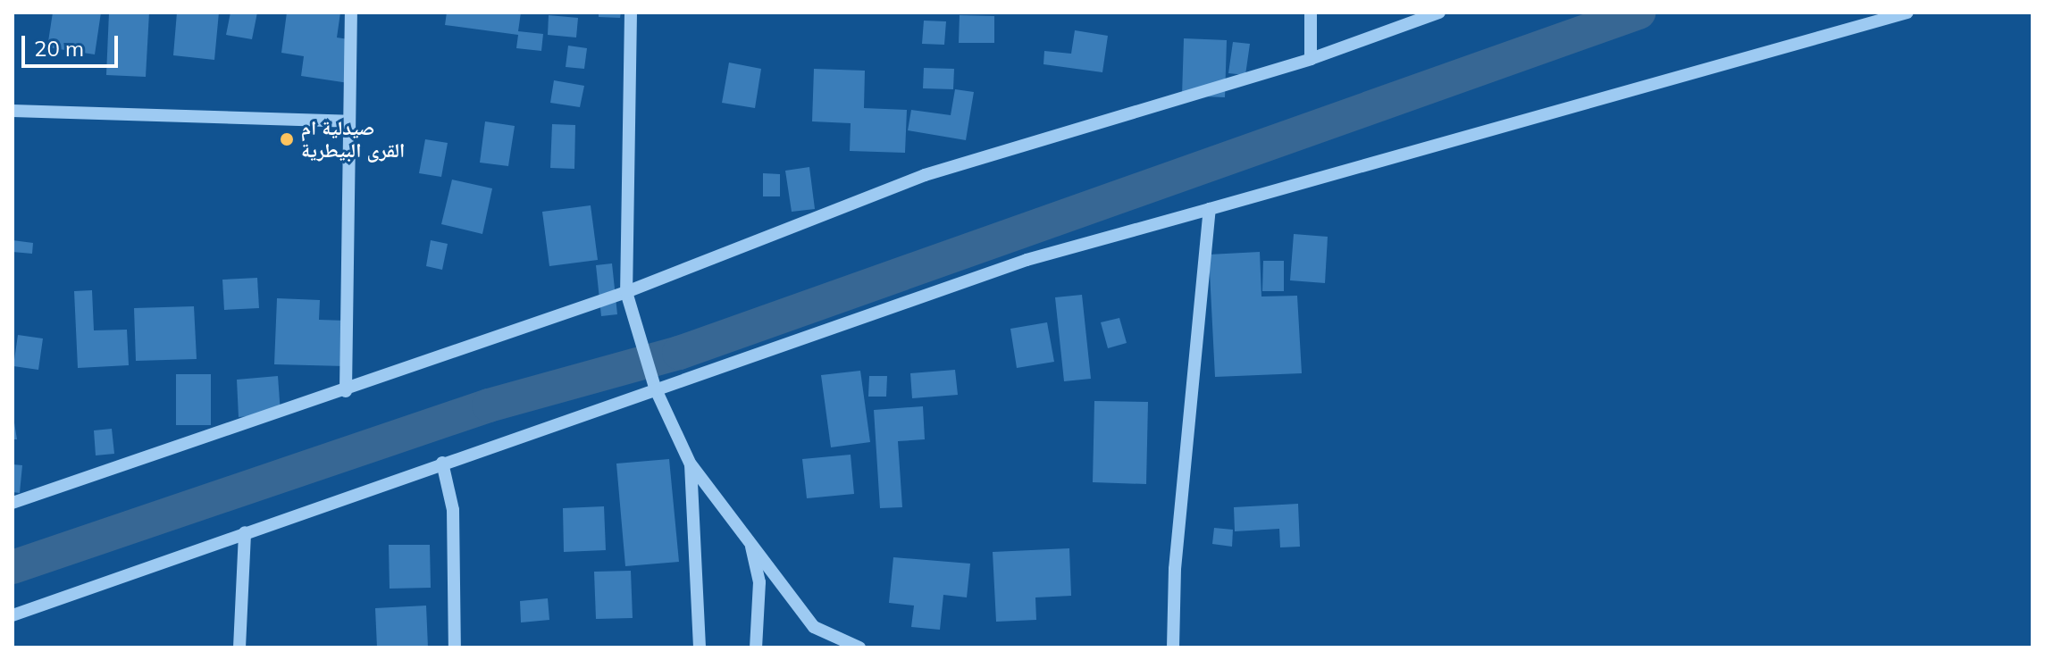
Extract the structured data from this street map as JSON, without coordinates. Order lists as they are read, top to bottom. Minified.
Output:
{"places":["صيدلية ام القرى البيطرية"],"scale_bar":"20 m"}
